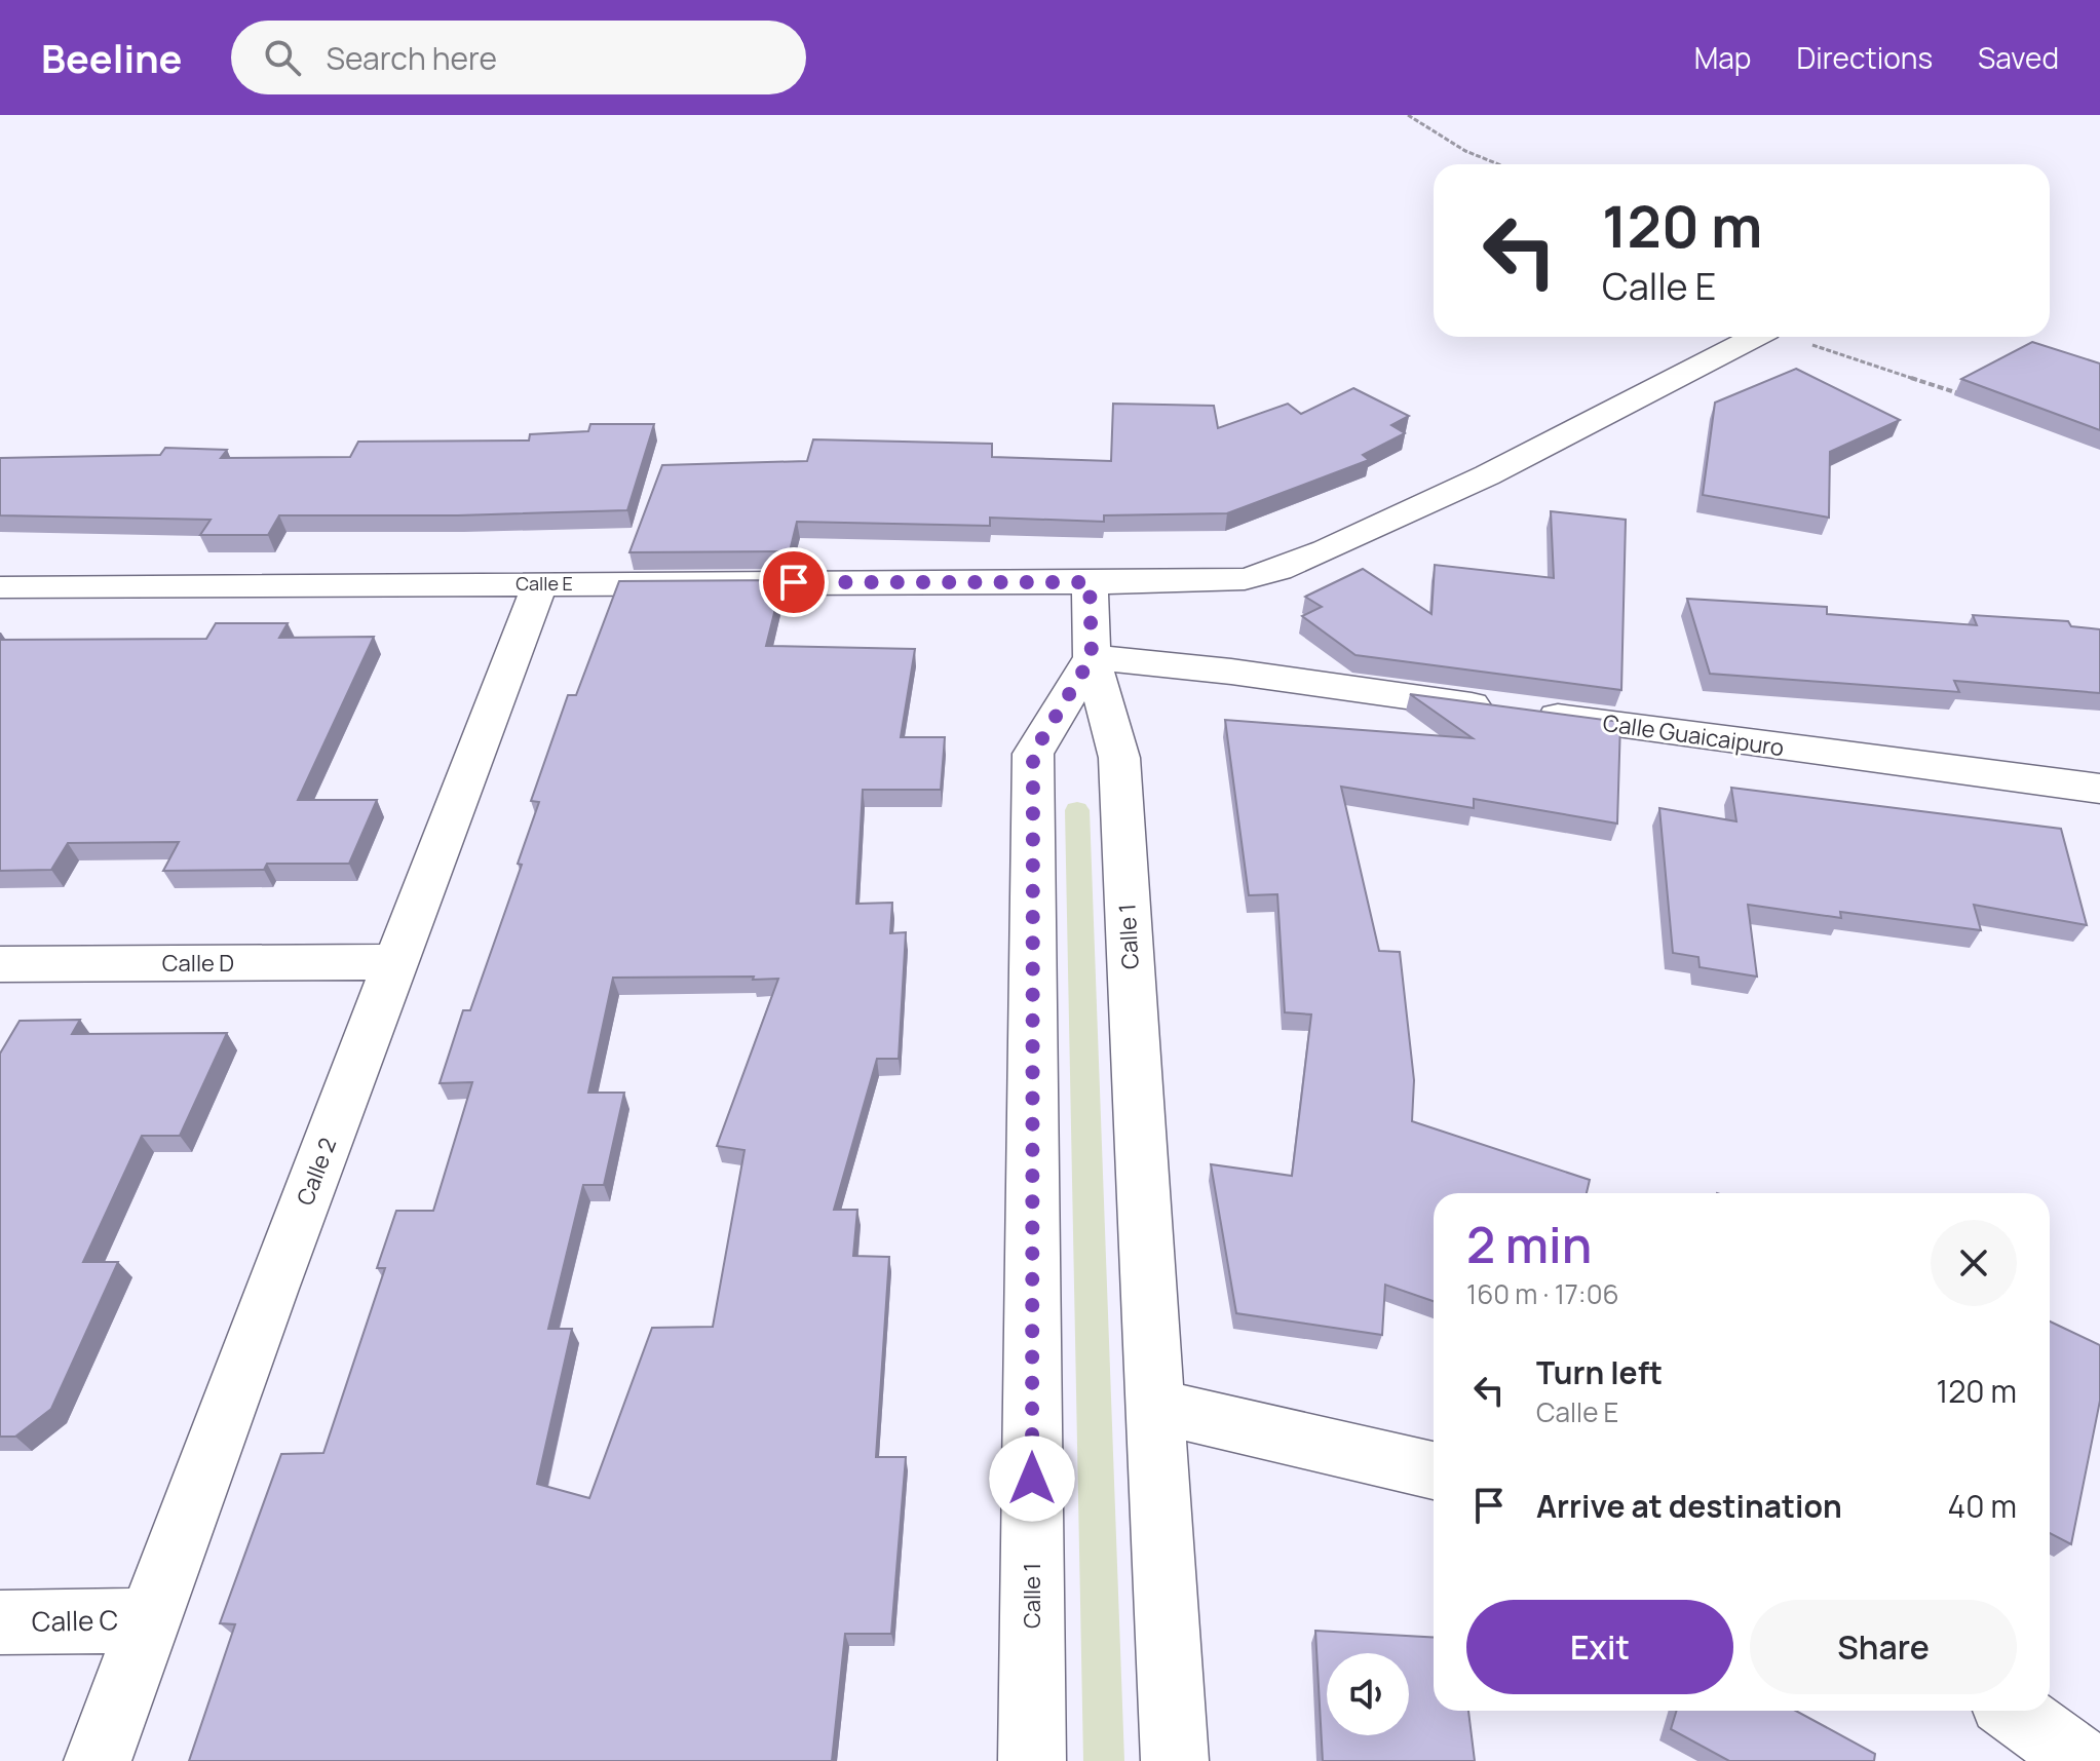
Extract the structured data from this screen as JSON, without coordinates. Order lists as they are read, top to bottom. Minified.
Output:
{"streets":{"street":["Calle E","Calle Guaicaipuro","Calle 1","Calle D","Calle 2","Calle C"]},"crossings":[["Calle E","Calle 1"],["Calle E","Calle 2"],["Calle Guaicaipuro","Calle 1"],["Calle D","Calle 2"],["Calle 2","Calle C"]],"page":{"header":"Beeline","search":"Search here","nav":["Map","Directions","Saved"],"turn":["120 m","Calle E"],"heading":["2 min","160 m · 17:06"],"list":[{"name":"Turn left","note":"Calle E","value":"120 m"},{"name":"Arrive at destination","value":"40 m"}],"buttons":["Exit","Share"]}}
